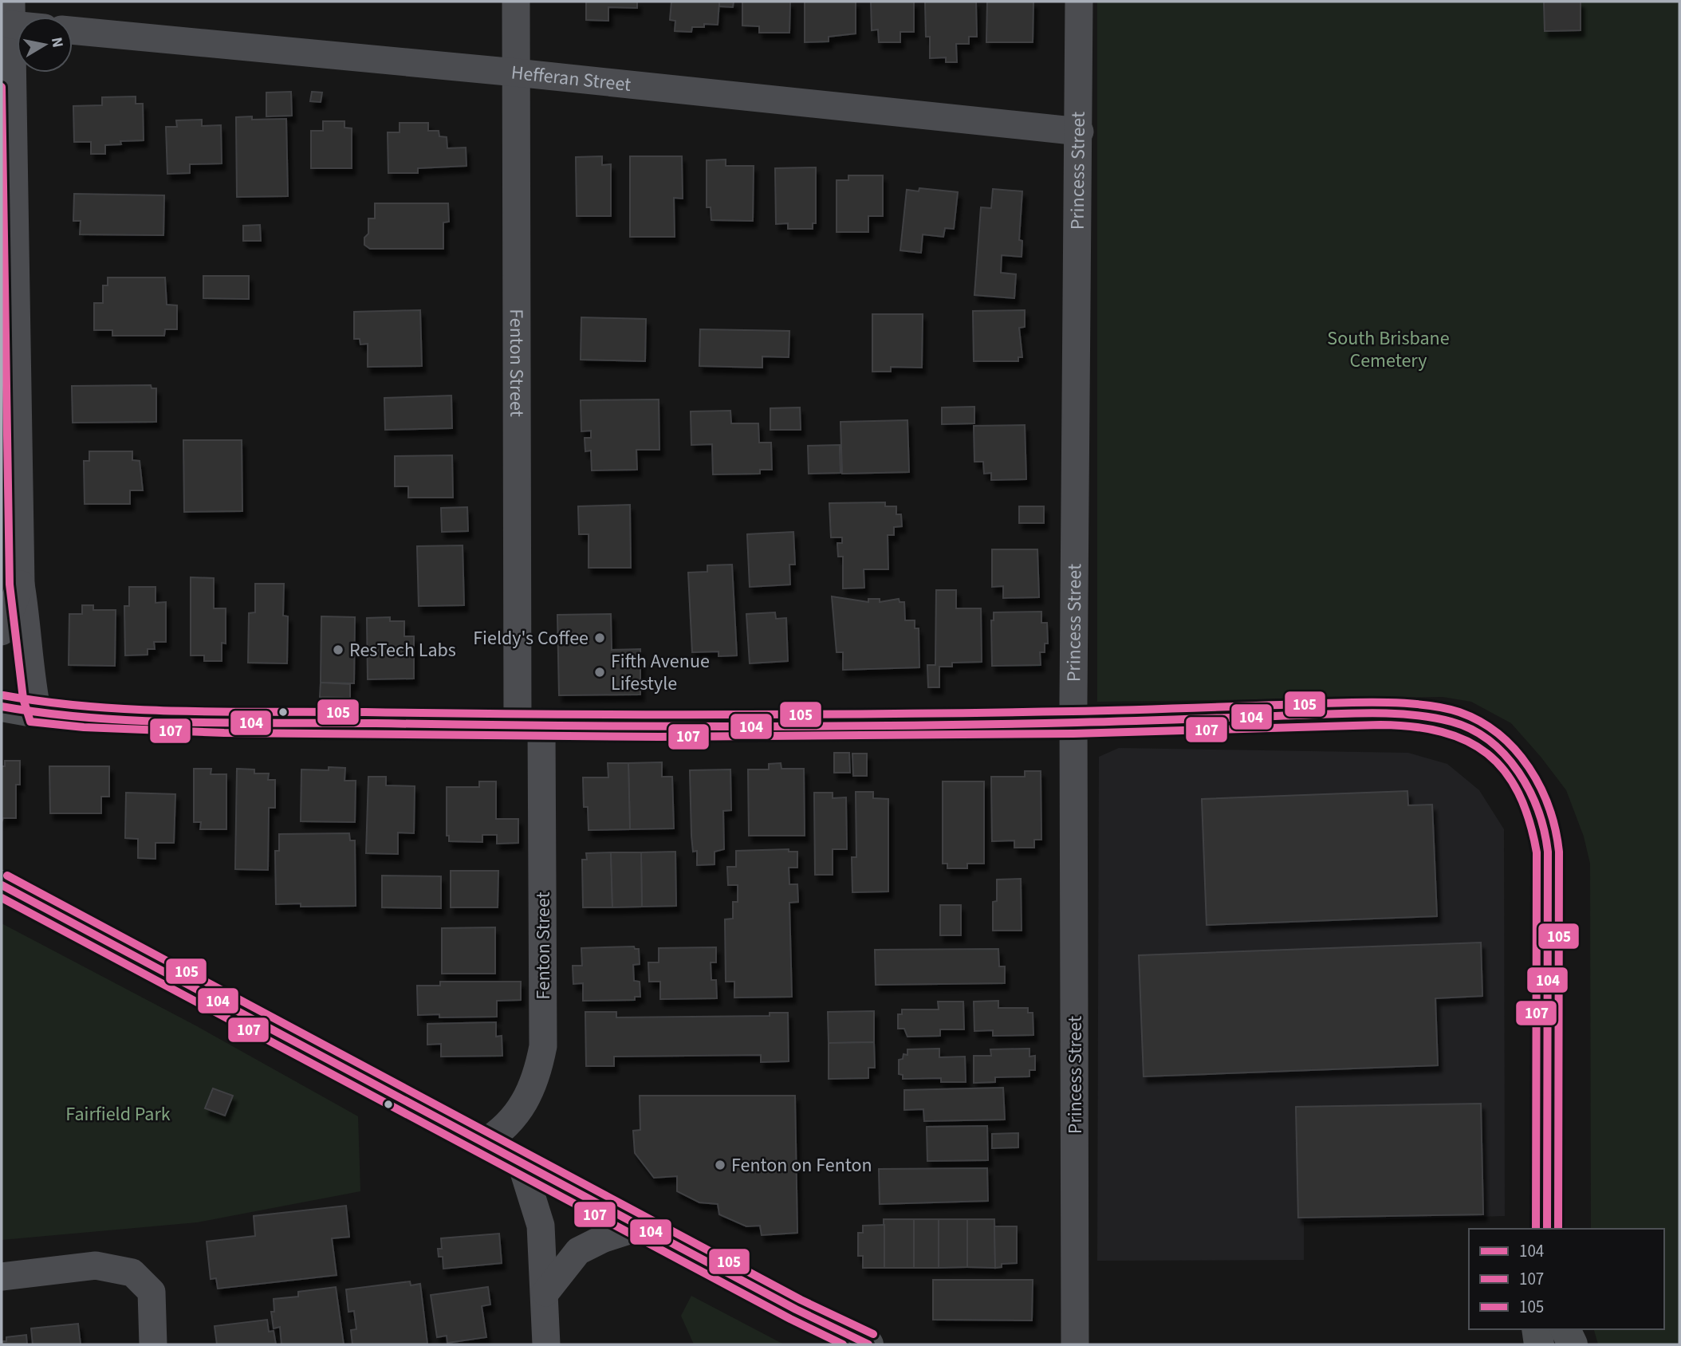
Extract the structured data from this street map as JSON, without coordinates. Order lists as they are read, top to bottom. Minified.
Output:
{"streets":{"street":["Hefferan Street","Princess Street","Fenton Street"]},"crossings":[["Hefferan Street","Princess Street"],["Hefferan Street","Fenton Street"]],"parks":["South Brisbane Cemetery","Fairfield Park"],"places":["Fieldy's Coffee","ResTech Labs","Fifth Avenue Lifestyle","Fenton on Fenton"],"lines":["transit line 107","transit line 105","transit line 104"],"legend":["104","107","105"],"north":"right"}
